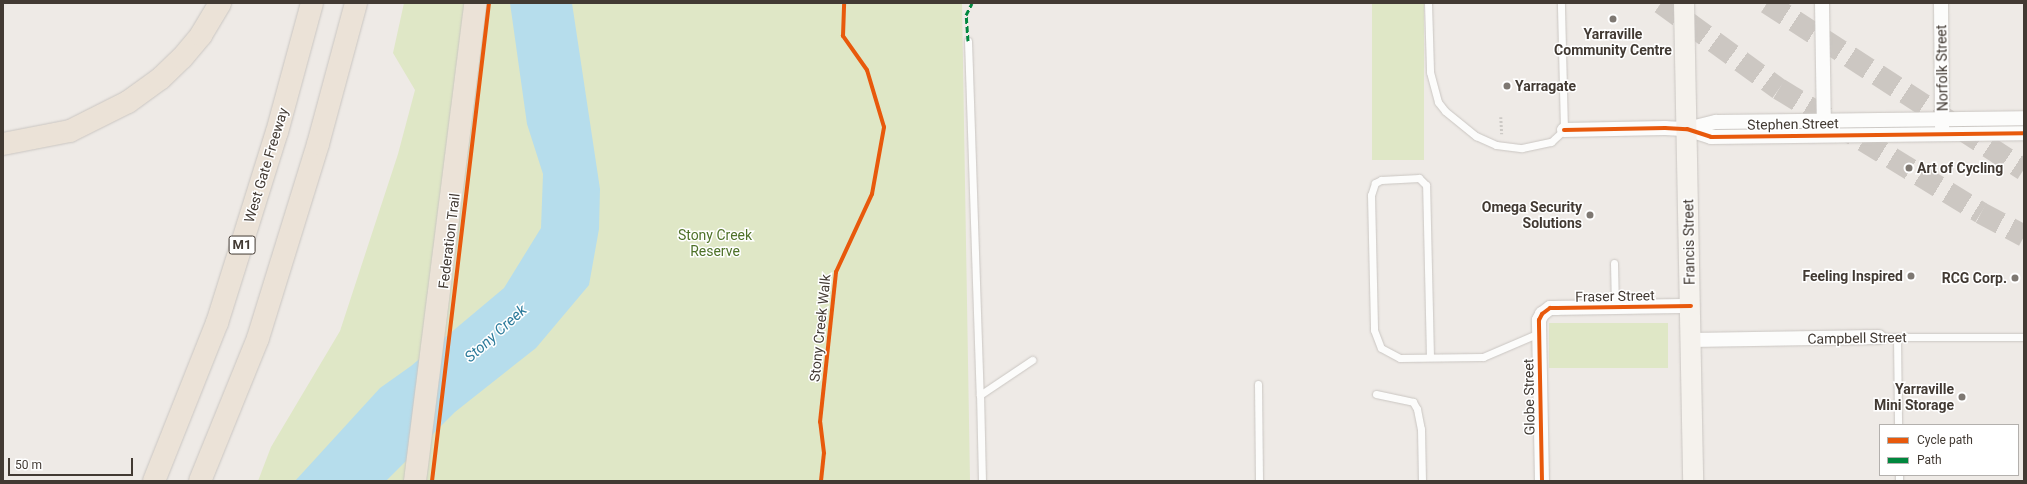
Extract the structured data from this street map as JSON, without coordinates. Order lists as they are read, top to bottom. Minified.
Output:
{"streets":{"highway":["West Gate Freeway","M1"],"main road":["Francis Street"],"street":["Norfolk Street","Stephen Street","Fraser Street","Campbell Street","Globe Street"],"cycle path":["Federation Trail","Stony Creek Walk"]},"crossings":[["Norfolk Street","Stephen Street"],["Stephen Street","Francis Street"],["Francis Street","Fraser Street"],["Francis Street","Campbell Street"],["Fraser Street","Globe Street"]],"water":["Stony Creek"],"parks":["Stony Creek Reserve"],"places":["Yarraville Community Centre","Yarragate","Art of Cycling","Omega Security Solutions","Feeling Inspired","RCG Corp.","Yarraville Mini Storage"],"legend":["Cycle path","Path"],"scale_bar":"50 m"}
